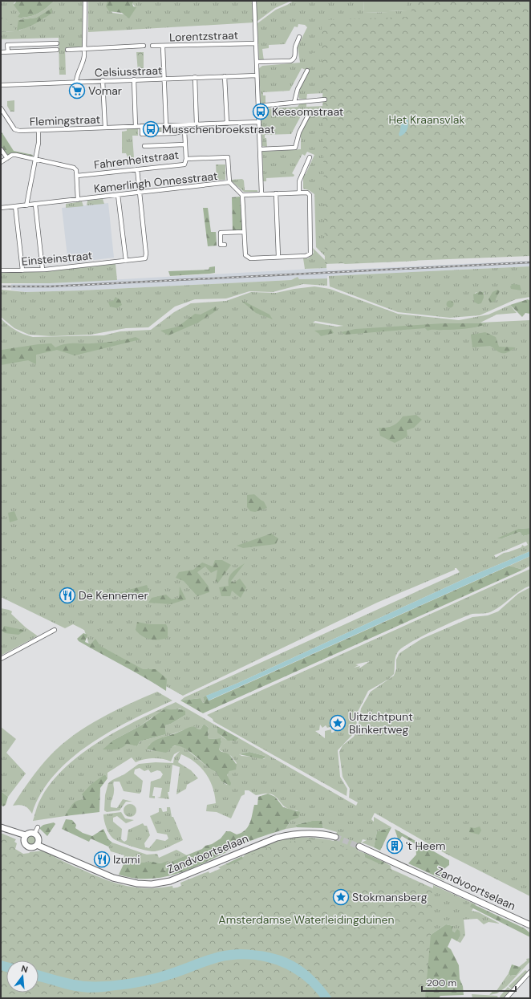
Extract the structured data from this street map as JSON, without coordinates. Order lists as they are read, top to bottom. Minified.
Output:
{"streets":{"main road":["Zandvoortselaan"],"street":["Lorentzstraat","Celsiusstraat","Flemingstraat","Fahrenheitstraat","Kamerlingh Onnesstraat","Einsteinstraat"]},"crossings":[["Fahrenheitstraat","Kamerlingh Onnesstraat"],["Kamerlingh Onnesstraat","Einsteinstraat"]],"parks":["Het Kraansvlak","Amsterdamse Waterleidingduinen"],"places":{"supermarket":["Vomar"],"bus stop":["Keesomstraat","Musschenbroekstraat"],"restaurant":["De Kennemer","Izumi"],"place":["Uitzichtpunt Blinkertweg","Stokmansberg"],"building":["'t Heem"]},"scale_bar":"200 m","north":"top"}
